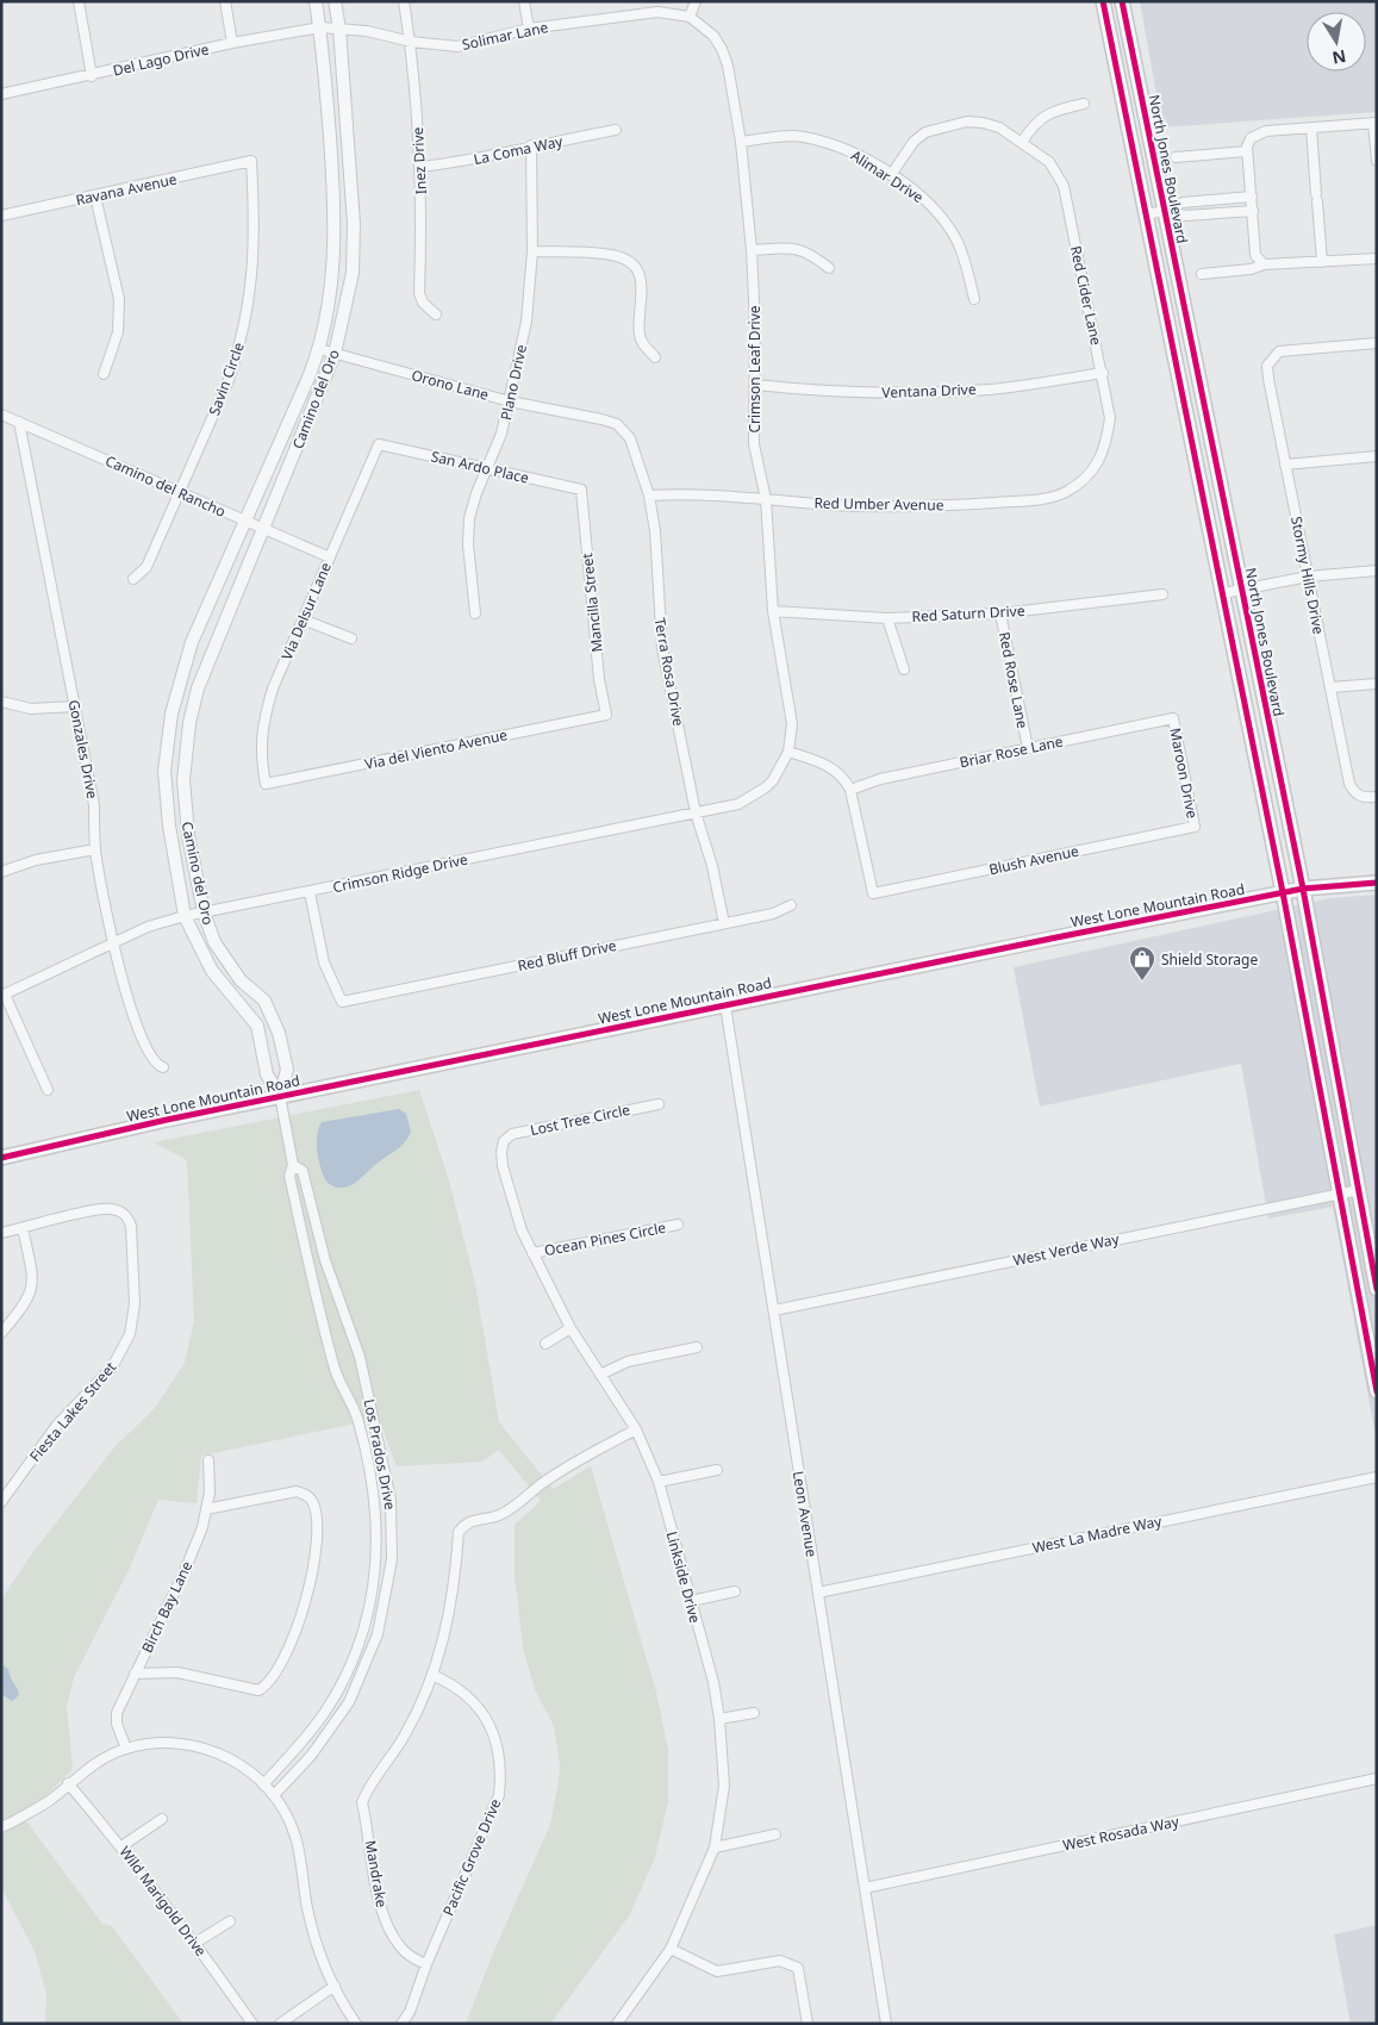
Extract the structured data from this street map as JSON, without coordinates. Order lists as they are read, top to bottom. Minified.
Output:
{"streets":{"main road":["North Jones Boulevard","West Lone Mountain Road"],"street":["Solimar Lane","Del Lago Drive","La Coma Way","Inez Drive","Alimar Drive","Ravana Avenue","Red Cider Lane","Crimson Leaf Drive","Savin Circle","Plano Drive","Orono Lane","Ventana Drive","Camino del Oro","San Ardo Place","Camino del Rancho","Red Umber Avenue","Stormy Hills Drive","Mancilla Street","Via Delsur Lane","Red Saturn Drive","Terra Rosa Drive","Red Rose Lane","Gonzales Drive","Via del Viento Avenue","Briar Rose Lane","Maroon Drive","Blush Avenue","Crimson Ridge Drive","Red Bluff Drive","Lost Tree Circle","Ocean Pines Circle","West Verde Way","Fiesta Lakes Street","Los Prados Drive","Leon Avenue","West La Madre Way","Linkside Drive","Birch Bay Lane","West Rosada Way","Pacific Grove Drive","Mandrake","Wild Marigold Drive"]},"crossings":[["Solimar Lane","Del Lago Drive"],["Solimar Lane","Inez Drive"],["Solimar Lane","Crimson Leaf Drive"],["Solimar Lane","Camino del Oro"],["Del Lago Drive","Camino del Oro"],["La Coma Way","Inez Drive"],["La Coma Way","Plano Drive"],["North Jones Boulevard","West Lone Mountain Road"],["North Jones Boulevard","West Verde Way"],["Alimar Drive","Red Cider Lane"],["Alimar Drive","Crimson Leaf Drive"],["Ravana Avenue","Savin Circle"],["Red Cider Lane","Ventana Drive"],["Red Cider Lane","Red Umber Avenue"],["Crimson Leaf Drive","Ventana Drive"],["Crimson Leaf Drive","Red Umber Avenue"],["Crimson Leaf Drive","Red Saturn Drive"],["Crimson Leaf Drive","Crimson Ridge Drive"],["Savin Circle","Camino del Rancho"],["Plano Drive","Orono Lane"],["Plano Drive","San Ardo Place"],["Orono Lane","Camino del Oro"],["Orono Lane","Terra Rosa Drive"],["Camino del Oro","Camino del Rancho"],["Camino del Oro","Crimson Ridge Drive"],["Camino del Oro","West Lone Mountain Road"],["Camino del Oro","Los Prados Drive"],["San Ardo Place","Mancilla Street"],["San Ardo Place","Via Delsur Lane"],["Camino del Rancho","Via Delsur Lane"],["Camino del Rancho","Gonzales Drive"],["Red Umber Avenue","Terra Rosa Drive"],["Mancilla Street","Via del Viento Avenue"],["Via Delsur Lane","Via del Viento Avenue"],["Red Saturn Drive","Red Rose Lane"],["Terra Rosa Drive","Crimson Ridge Drive"],["Terra Rosa Drive","Red Bluff Drive"],["Red Rose Lane","Briar Rose Lane"],["Gonzales Drive","Crimson Ridge Drive"],["Briar Rose Lane","Maroon Drive"],["Briar Rose Lane","Blush Avenue"],["Maroon Drive","Blush Avenue"],["Crimson Ridge Drive","Red Bluff Drive"],["West Lone Mountain Road","Los Prados Drive"],["West Lone Mountain Road","Leon Avenue"],["Lost Tree Circle","Linkside Drive"],["Ocean Pines Circle","Linkside Drive"],["West Verde Way","Leon Avenue"],["Leon Avenue","West La Madre Way"],["Leon Avenue","West Rosada Way"],["Pacific Grove Drive","Mandrake"]],"places":{"shop":["Shield Storage"]},"north":"bottom"}
